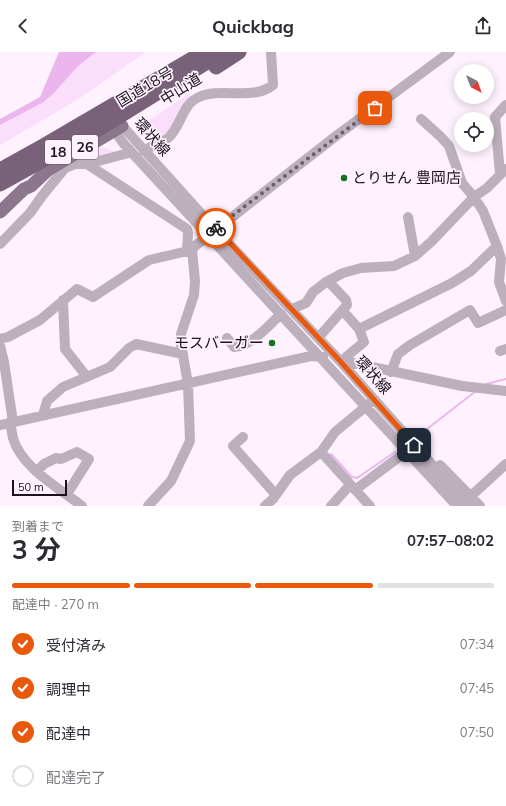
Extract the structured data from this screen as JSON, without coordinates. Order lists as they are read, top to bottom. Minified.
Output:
{"streets":{"highway":["国道18号","中山道","18"],"main road":["26"],"street":["環状線"]},"crossings":[["国道18号","中山道"],["国道18号","環状線"],["国道18号","26"],["国道18号","18"],["中山道","環状線"],["中山道","26"],["中山道","18"],["環状線","26"],["環状線","18"],["26","18"]],"places":["とりせん 豊岡店","モスバーガー"],"scale_bar":"50 m","north":"bottom right","page":{"header":"Quickbag","scale":"50 m","heading":["3 分","到着まで","07:57–08:02"],"bar":"配達中 · 270 m","list":[["受付済み","07:34"],["調理中","07:45"],["配達中","07:50"],"配達完了"]}}
